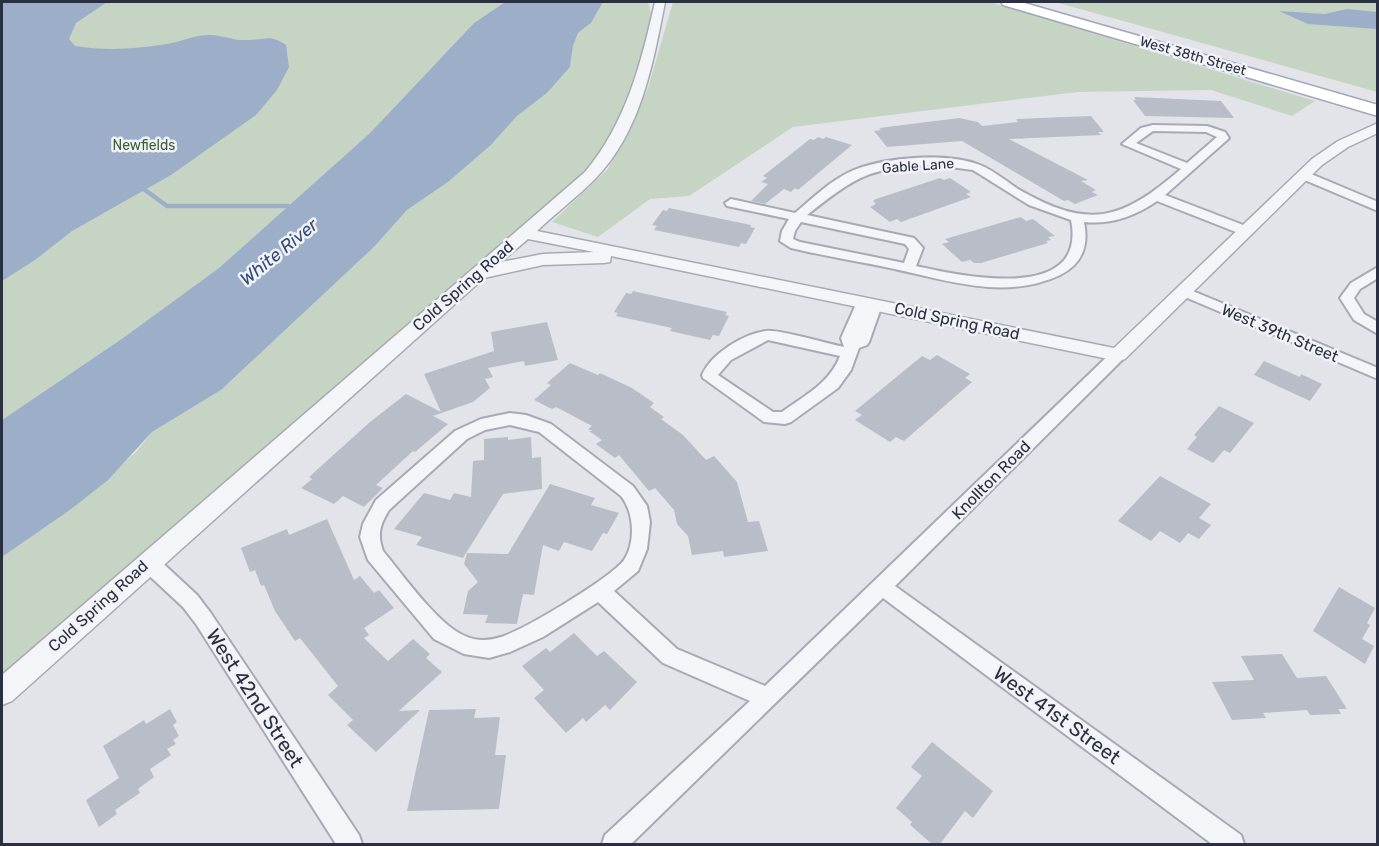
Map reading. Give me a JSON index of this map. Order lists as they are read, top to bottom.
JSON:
{
  "streets": {
    "main road": ["West 38th Street"],
    "street": [
      "Gable Lane",
      "Cold Spring Road",
      "West 39th Street",
      "Knollton Road",
      "West 42nd Street",
      "West 41st Street"
    ]
  },
  "crossings": [
    ["Cold Spring Road", "Knollton Road"],
    ["Cold Spring Road", "West 42nd Street"],
    ["West 39th Street", "Knollton Road"],
    ["Knollton Road", "West 41st Street"]
  ],
  "water": ["White River"],
  "parks": ["Newfields"]
}
